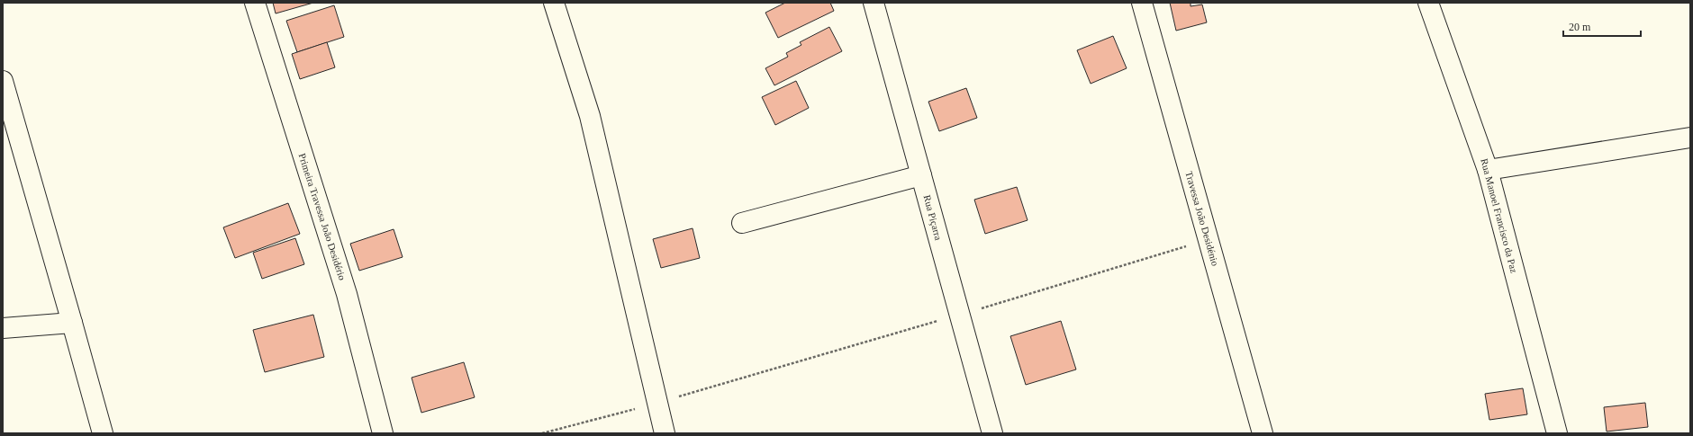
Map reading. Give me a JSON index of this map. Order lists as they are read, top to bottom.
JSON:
{
  "streets": {
    "street": [
      "Rua Manoel Francisco da Paz",
      "Primeira Travessa João Desidério",
      "Rua Piçarra",
      "Travessa João Desidénio"
    ]
  },
  "scale_bar": "20 m"
}
